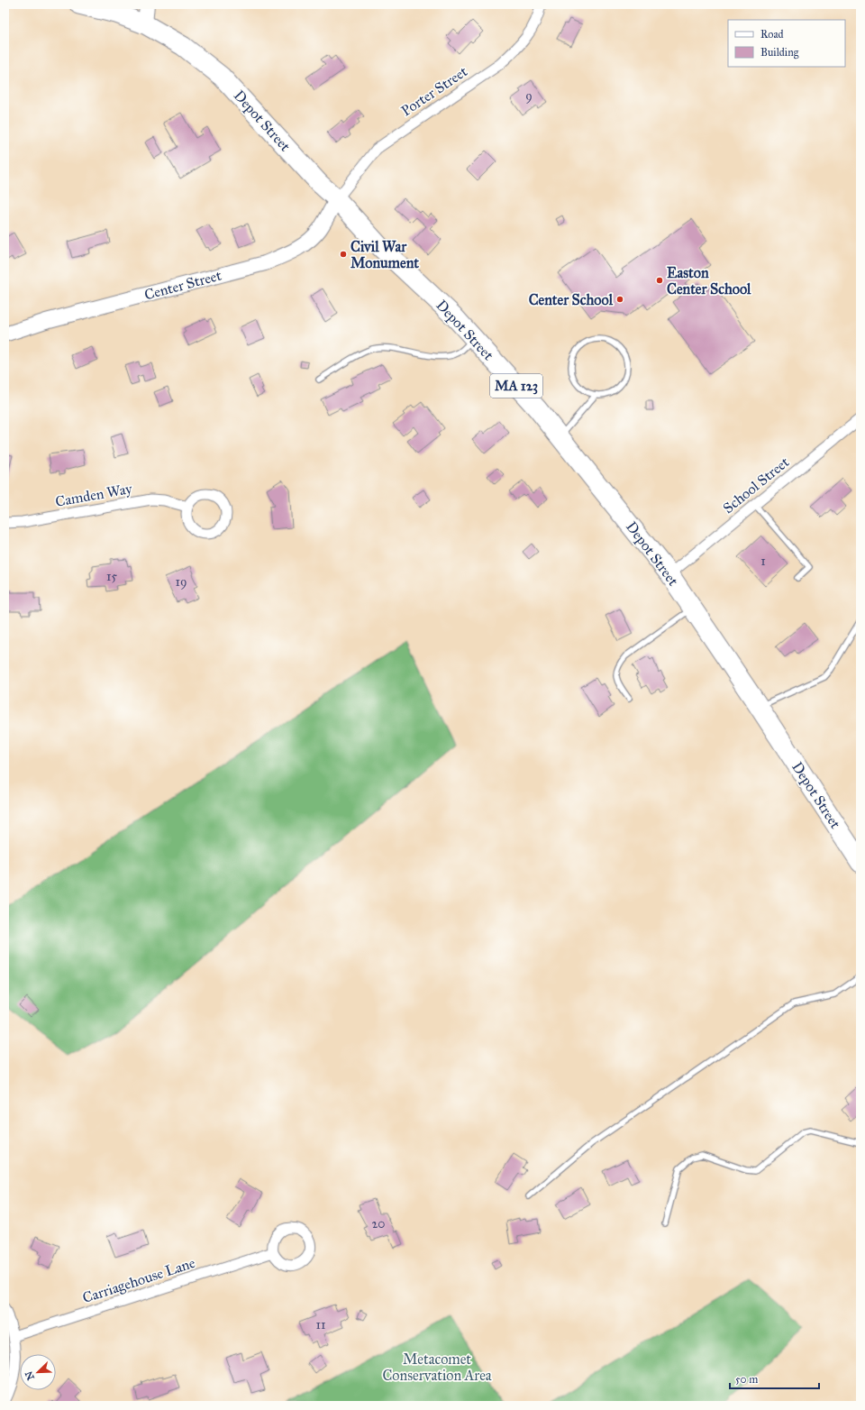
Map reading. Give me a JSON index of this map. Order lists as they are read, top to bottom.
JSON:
{
  "streets": {
    "highway": ["Depot Street", "MA 123"],
    "main road": ["Center Street"],
    "street": [
      "Porter Street",
      "School Street",
      "Camden Way",
      "Carriagehouse Lane"
    ]
  },
  "crossings": [
    ["Porter Street", "Depot Street"],
    ["Porter Street", "Center Street"],
    ["Depot Street", "Center Street"],
    ["Depot Street", "School Street"]
  ],
  "parks": ["Metacomet Conservation Area"],
  "places": ["Civil War Monument", "Easton Center School", "Center School"],
  "house_numbers": [
    "9",
    "1",
    "15",
    "19",
    "20",
    "11"
  ],
  "legend": ["Road", "Building"],
  "scale_bar": "50 m",
  "north": "bottom left"
}
